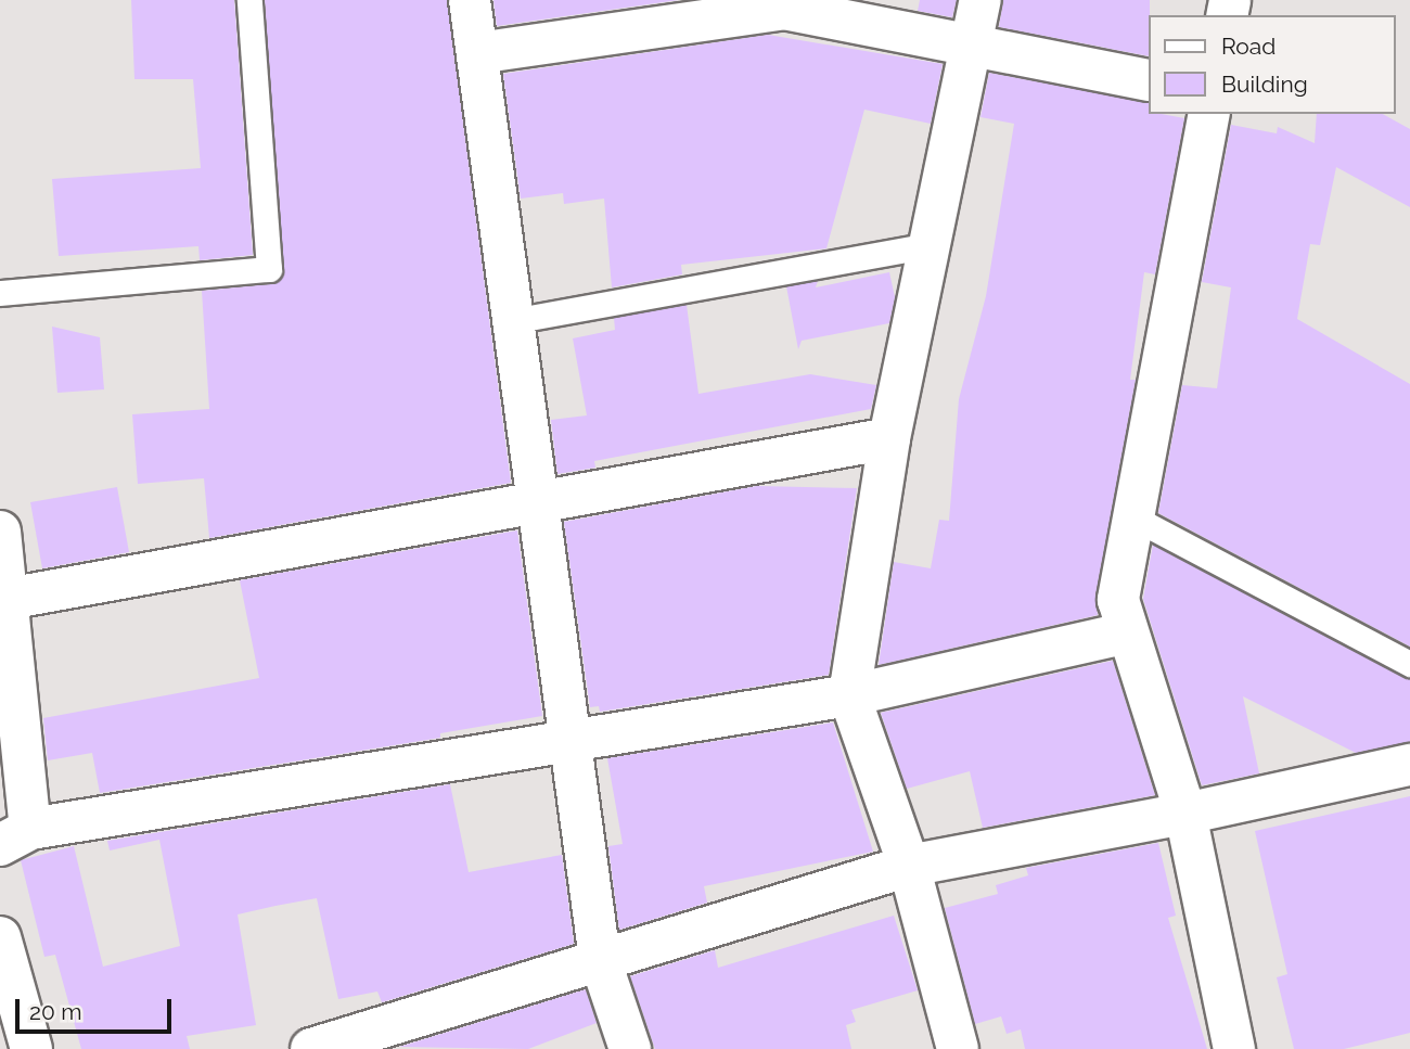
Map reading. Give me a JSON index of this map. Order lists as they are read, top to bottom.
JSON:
{
  "legend": ["Road", "Building"],
  "scale_bar": "20 m"
}
